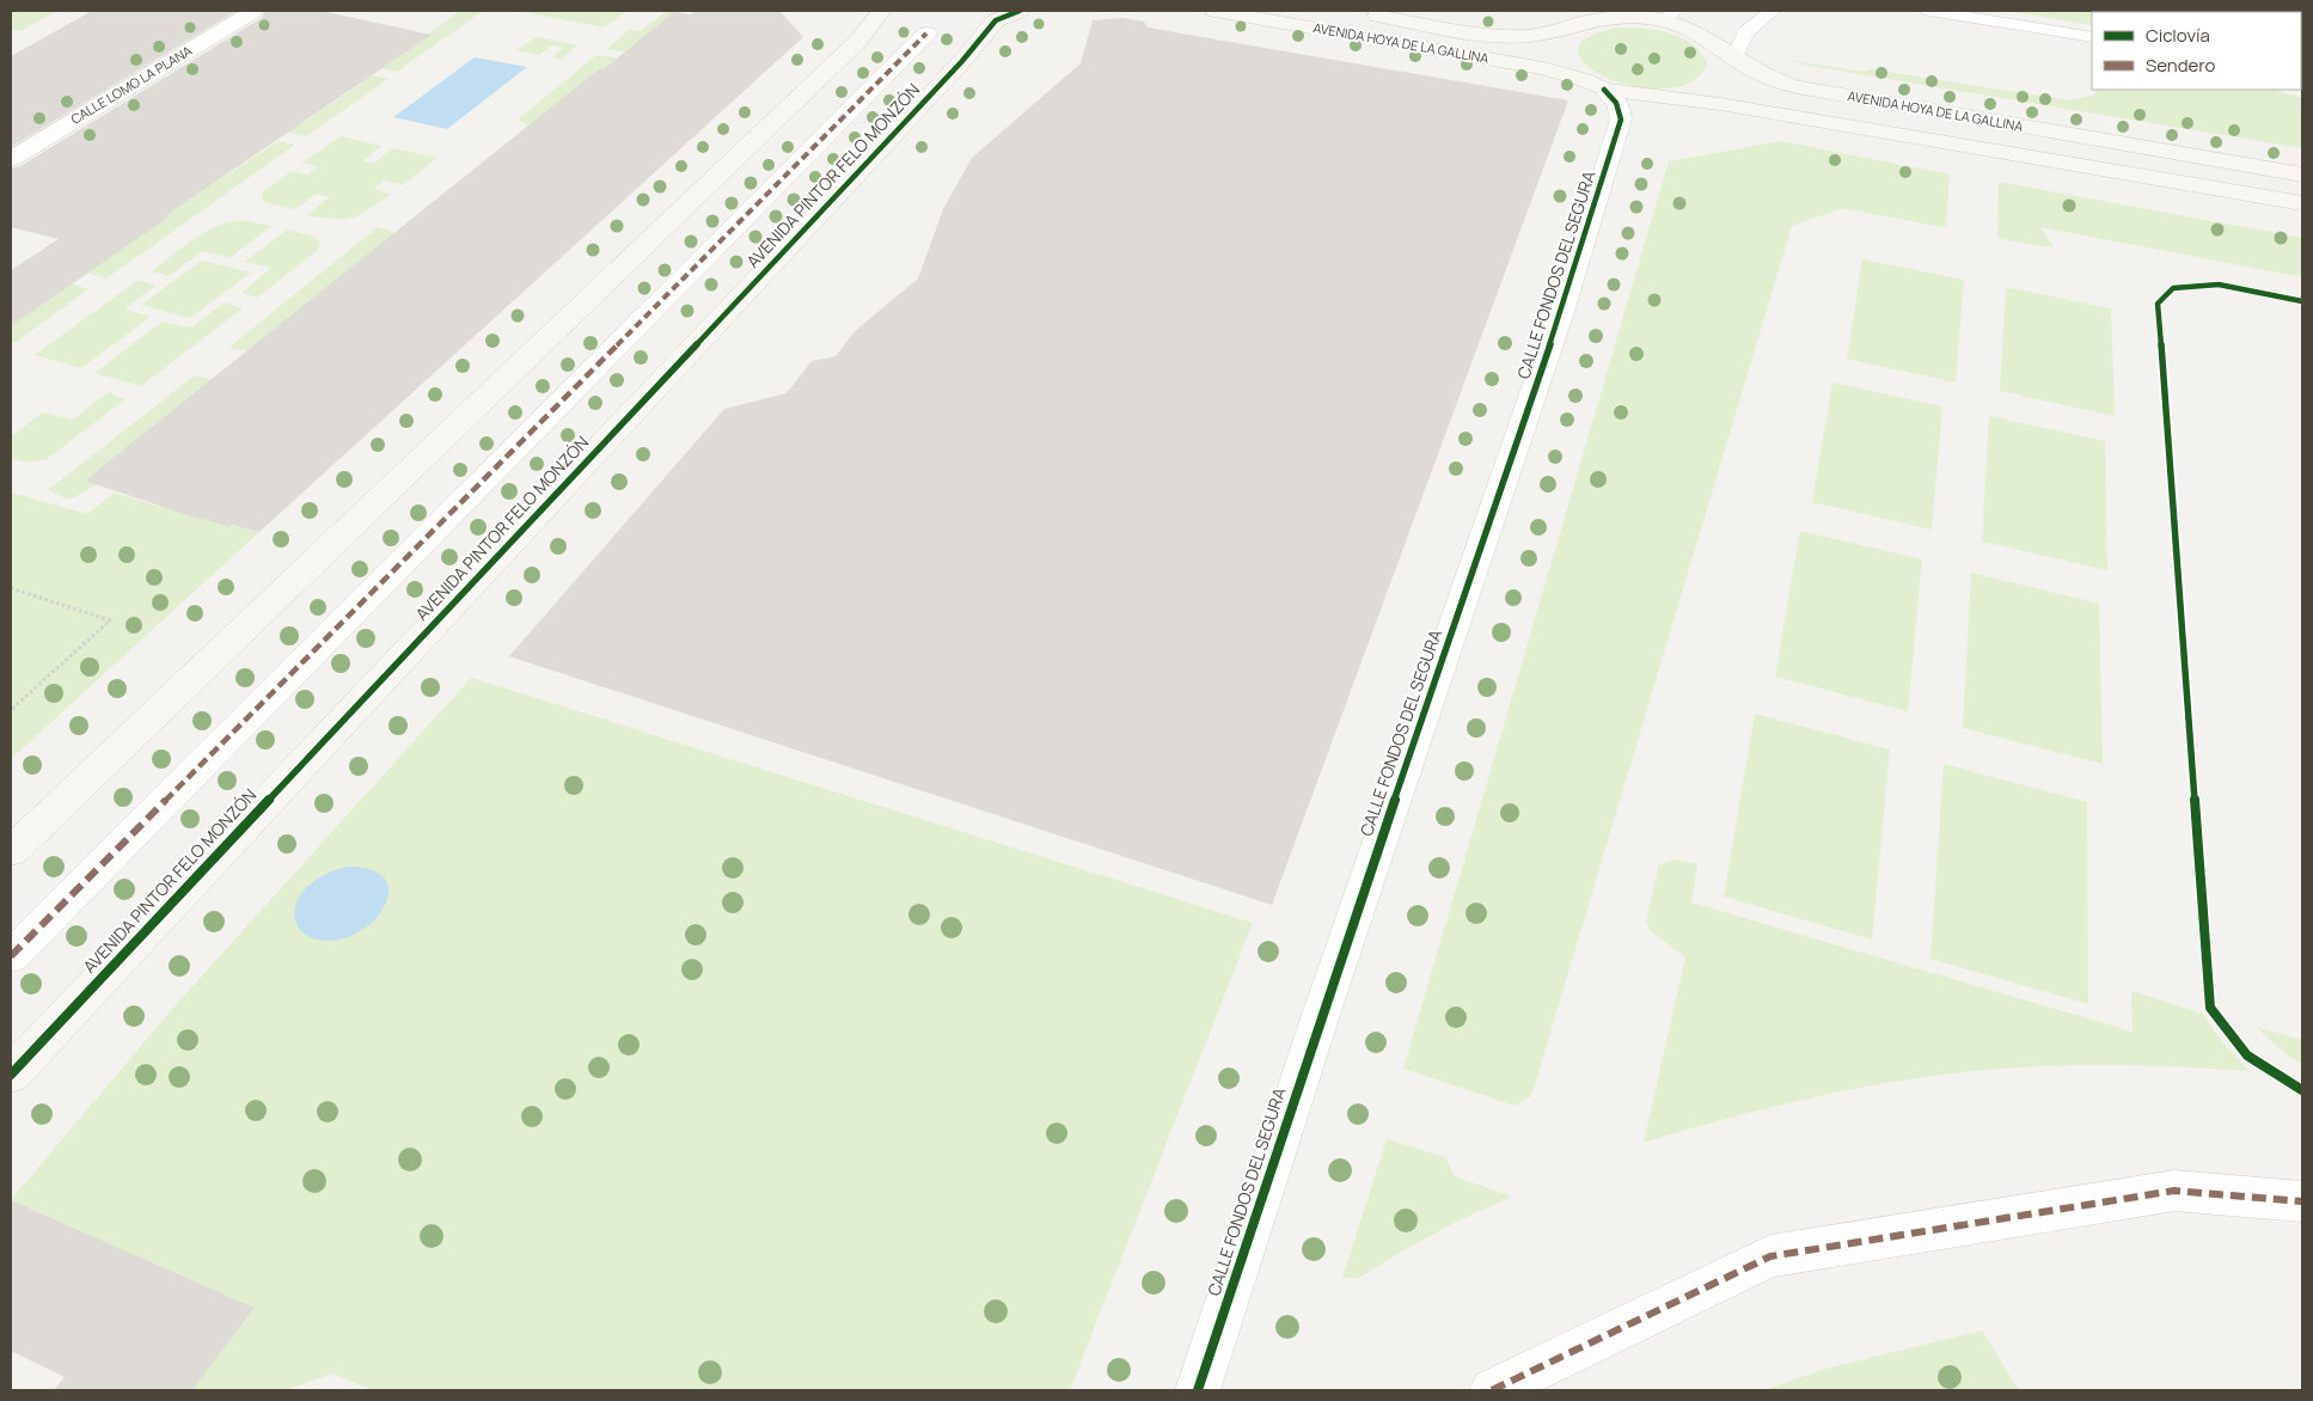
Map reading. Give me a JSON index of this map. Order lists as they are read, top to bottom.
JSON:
{
  "streets": {
    "street": [
      "AVENIDA HOYA DE LA GALLINA",
      "CALLE LOMO LA PLANA",
      "AVENIDA PINTOR FELO MONZÓN",
      "CALLE FONDOS DEL SEGURA"
    ]
  },
  "crossings": [
    ["AVENIDA HOYA DE LA GALLINA", "CALLE FONDOS DEL SEGURA"]
  ],
  "legend": ["Ciclovía", "Sendero"]
}
